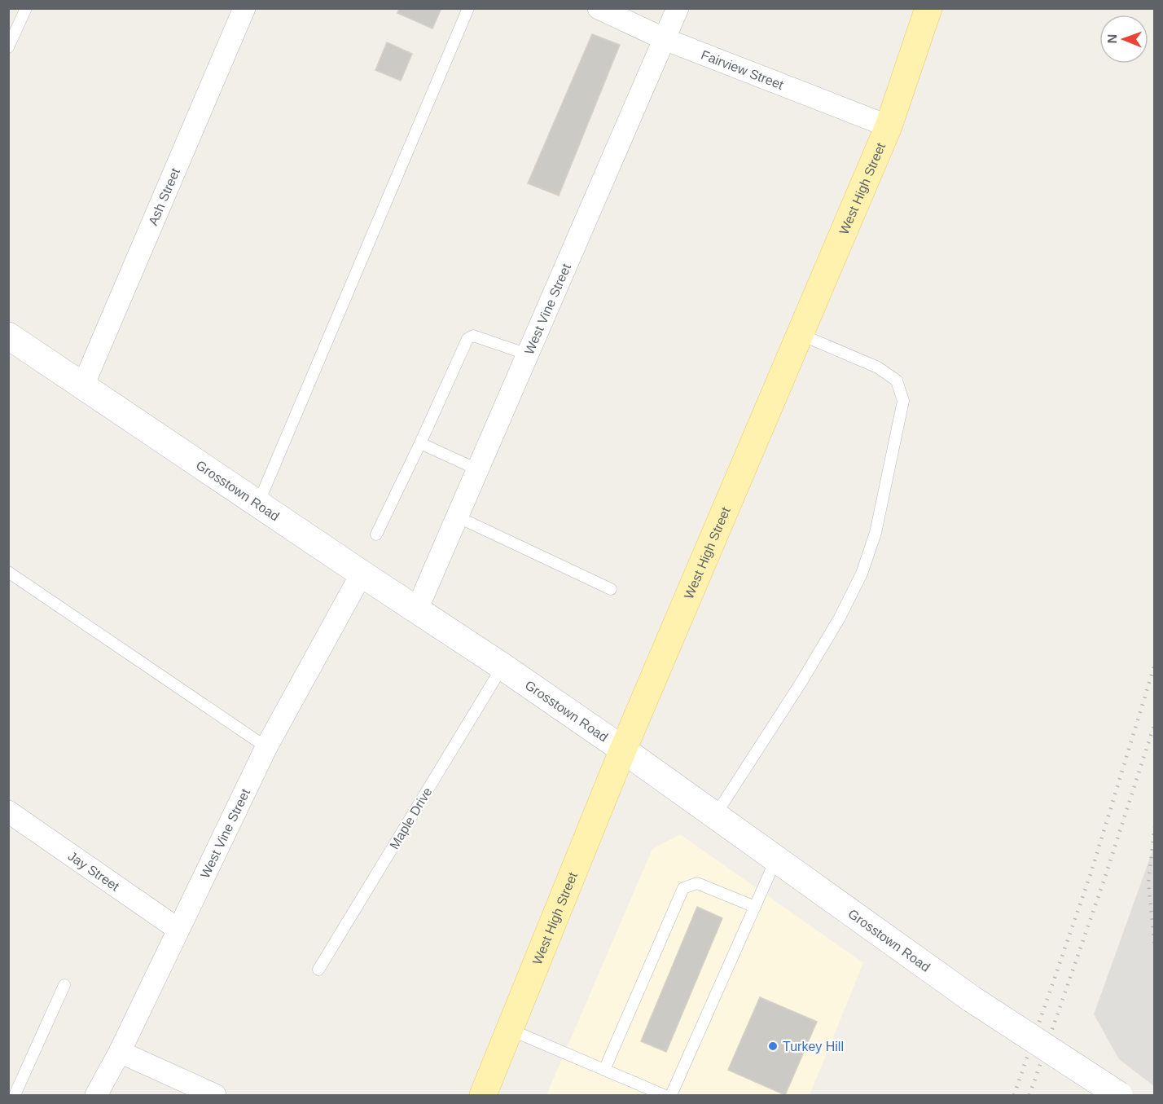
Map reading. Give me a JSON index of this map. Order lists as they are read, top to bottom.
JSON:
{
  "streets": {
    "main road": ["West High Street"],
    "street": [
      "Fairview Street",
      "Ash Street",
      "West Vine Street",
      "Grosstown Road",
      "Jay Street"
    ],
    "lane": ["Maple Drive"]
  },
  "crossings": [
    ["Fairview Street", "West High Street"],
    ["Fairview Street", "West Vine Street"],
    ["West High Street", "Grosstown Road"],
    ["Ash Street", "Grosstown Road"],
    ["West Vine Street", "Grosstown Road"],
    ["West Vine Street", "Jay Street"],
    ["Grosstown Road", "Maple Drive"]
  ],
  "places": ["Turkey Hill"],
  "north": "left"
}
